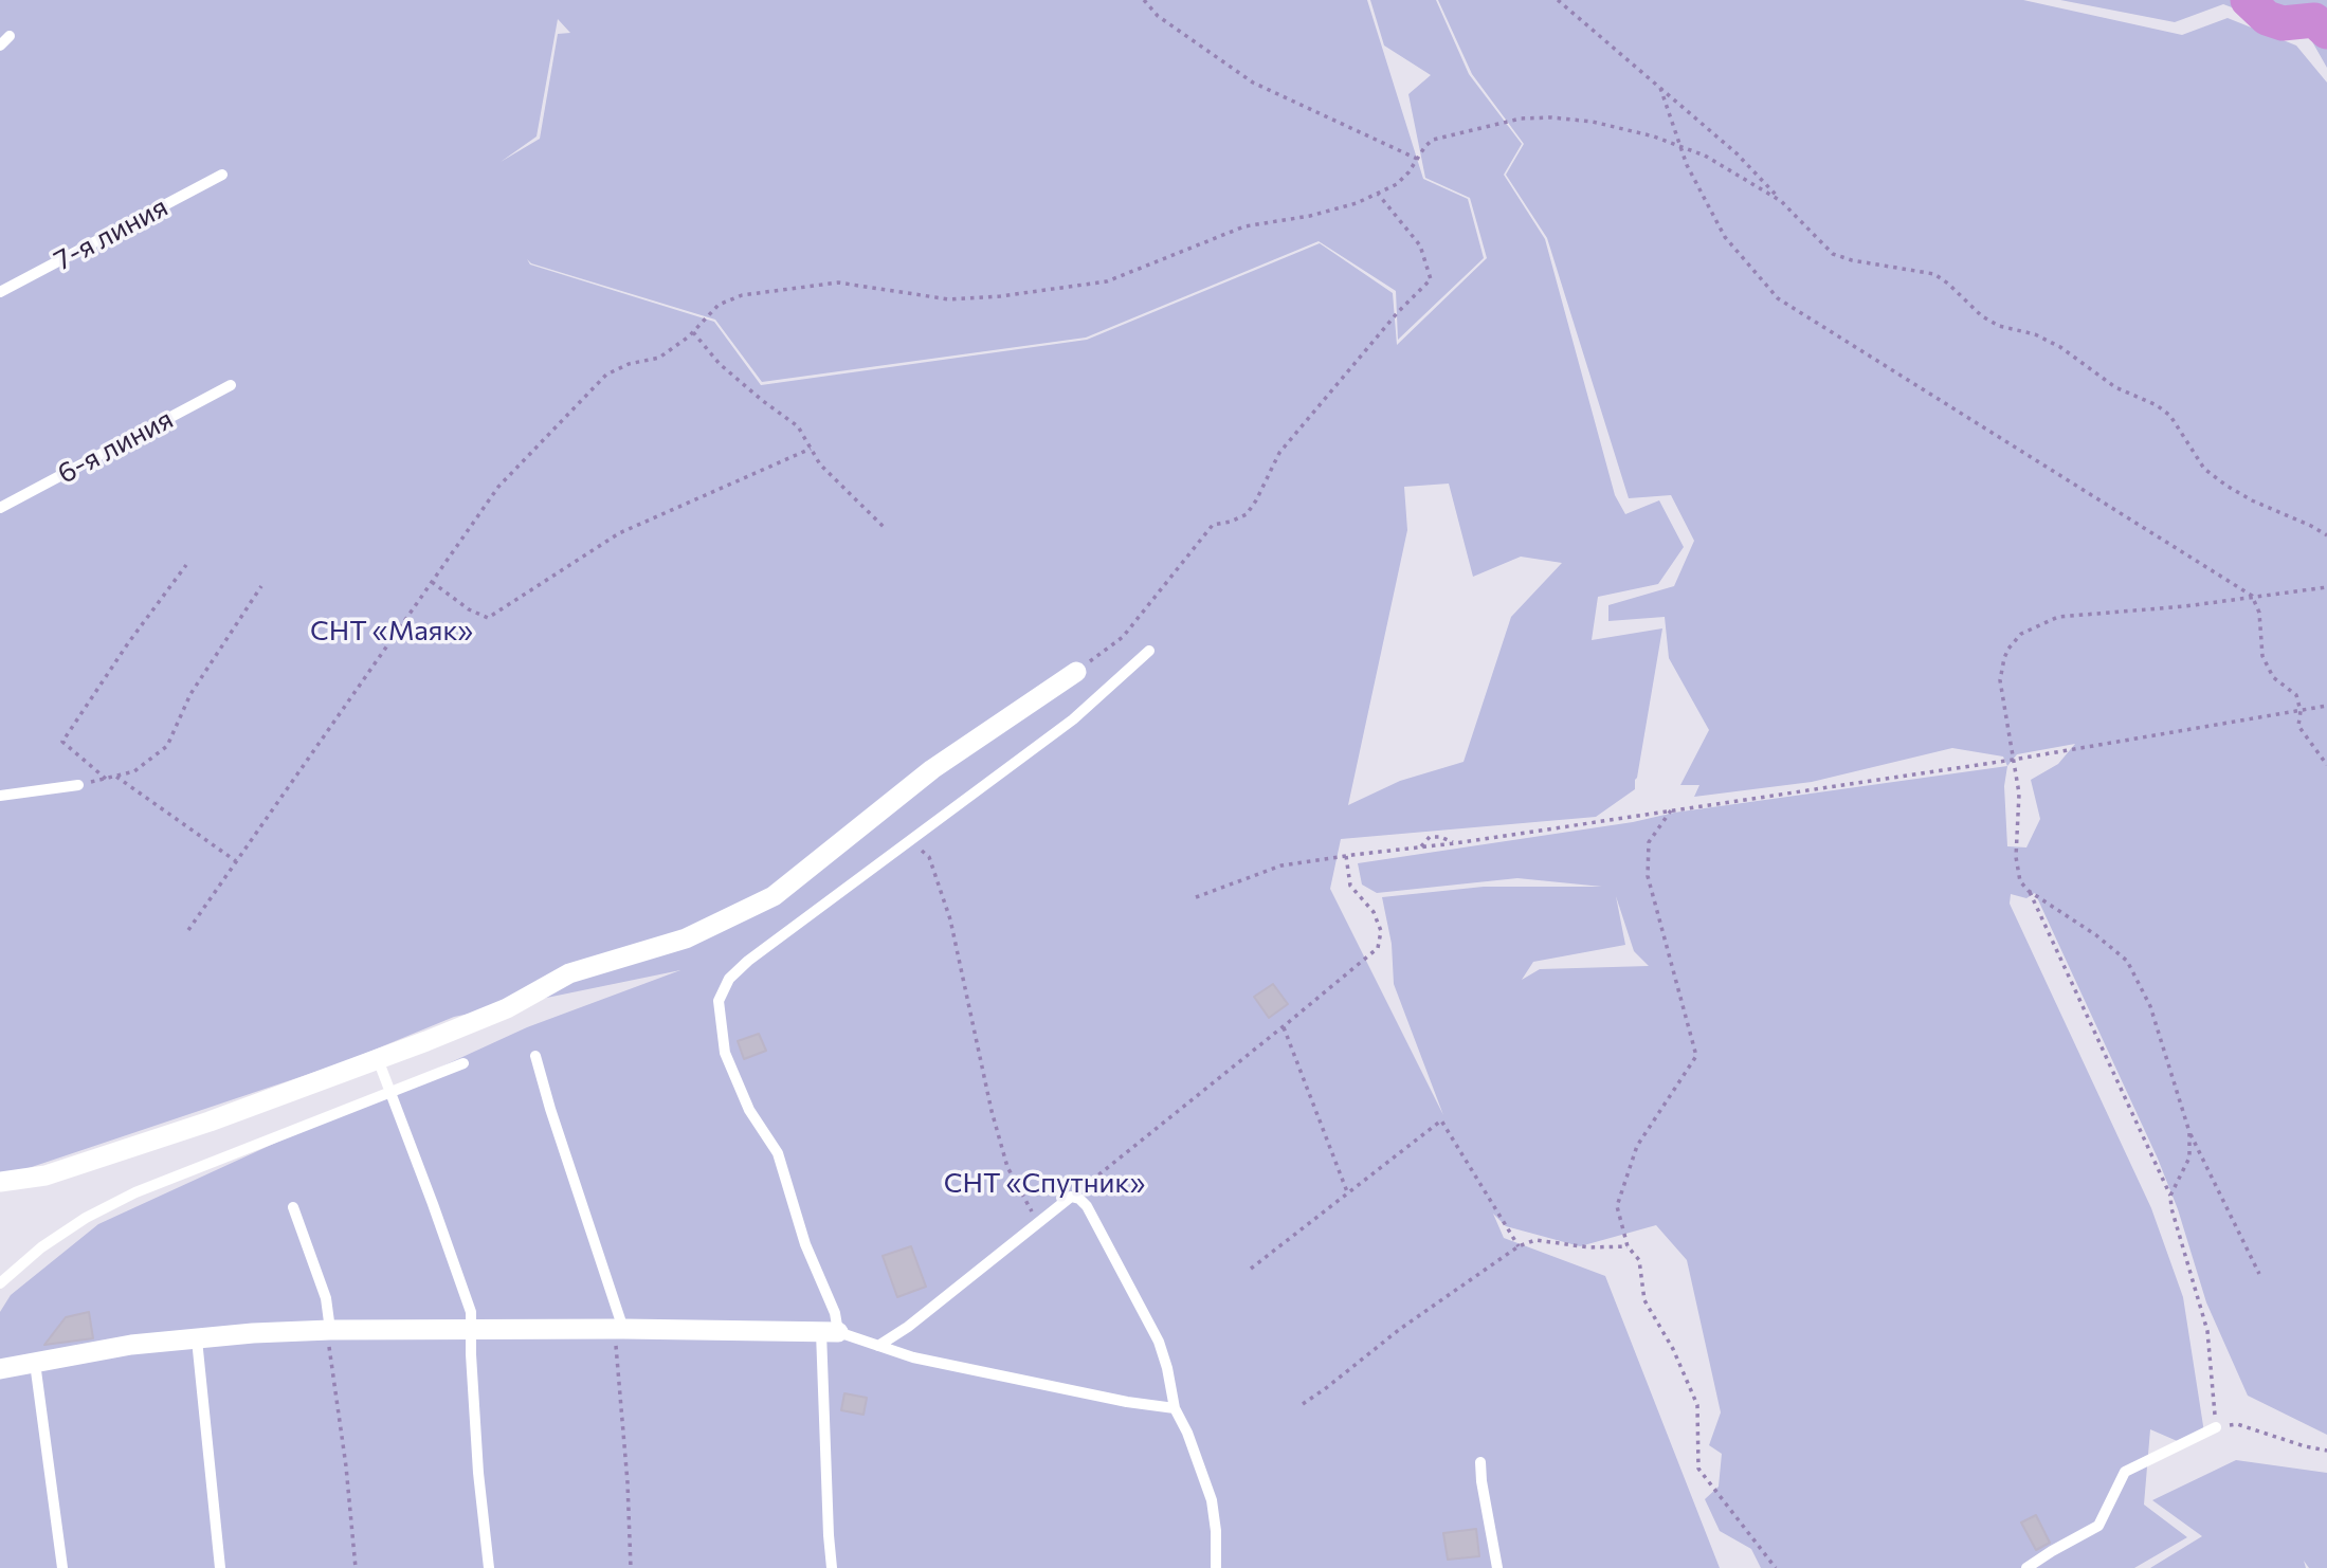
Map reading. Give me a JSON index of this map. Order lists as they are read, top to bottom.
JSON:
{
  "streets": {
    "lane": ["7-я линия", "6-я линия"]
  },
  "parks": ["СНТ «Маяк»", "СНТ «Спутник»"]
}
